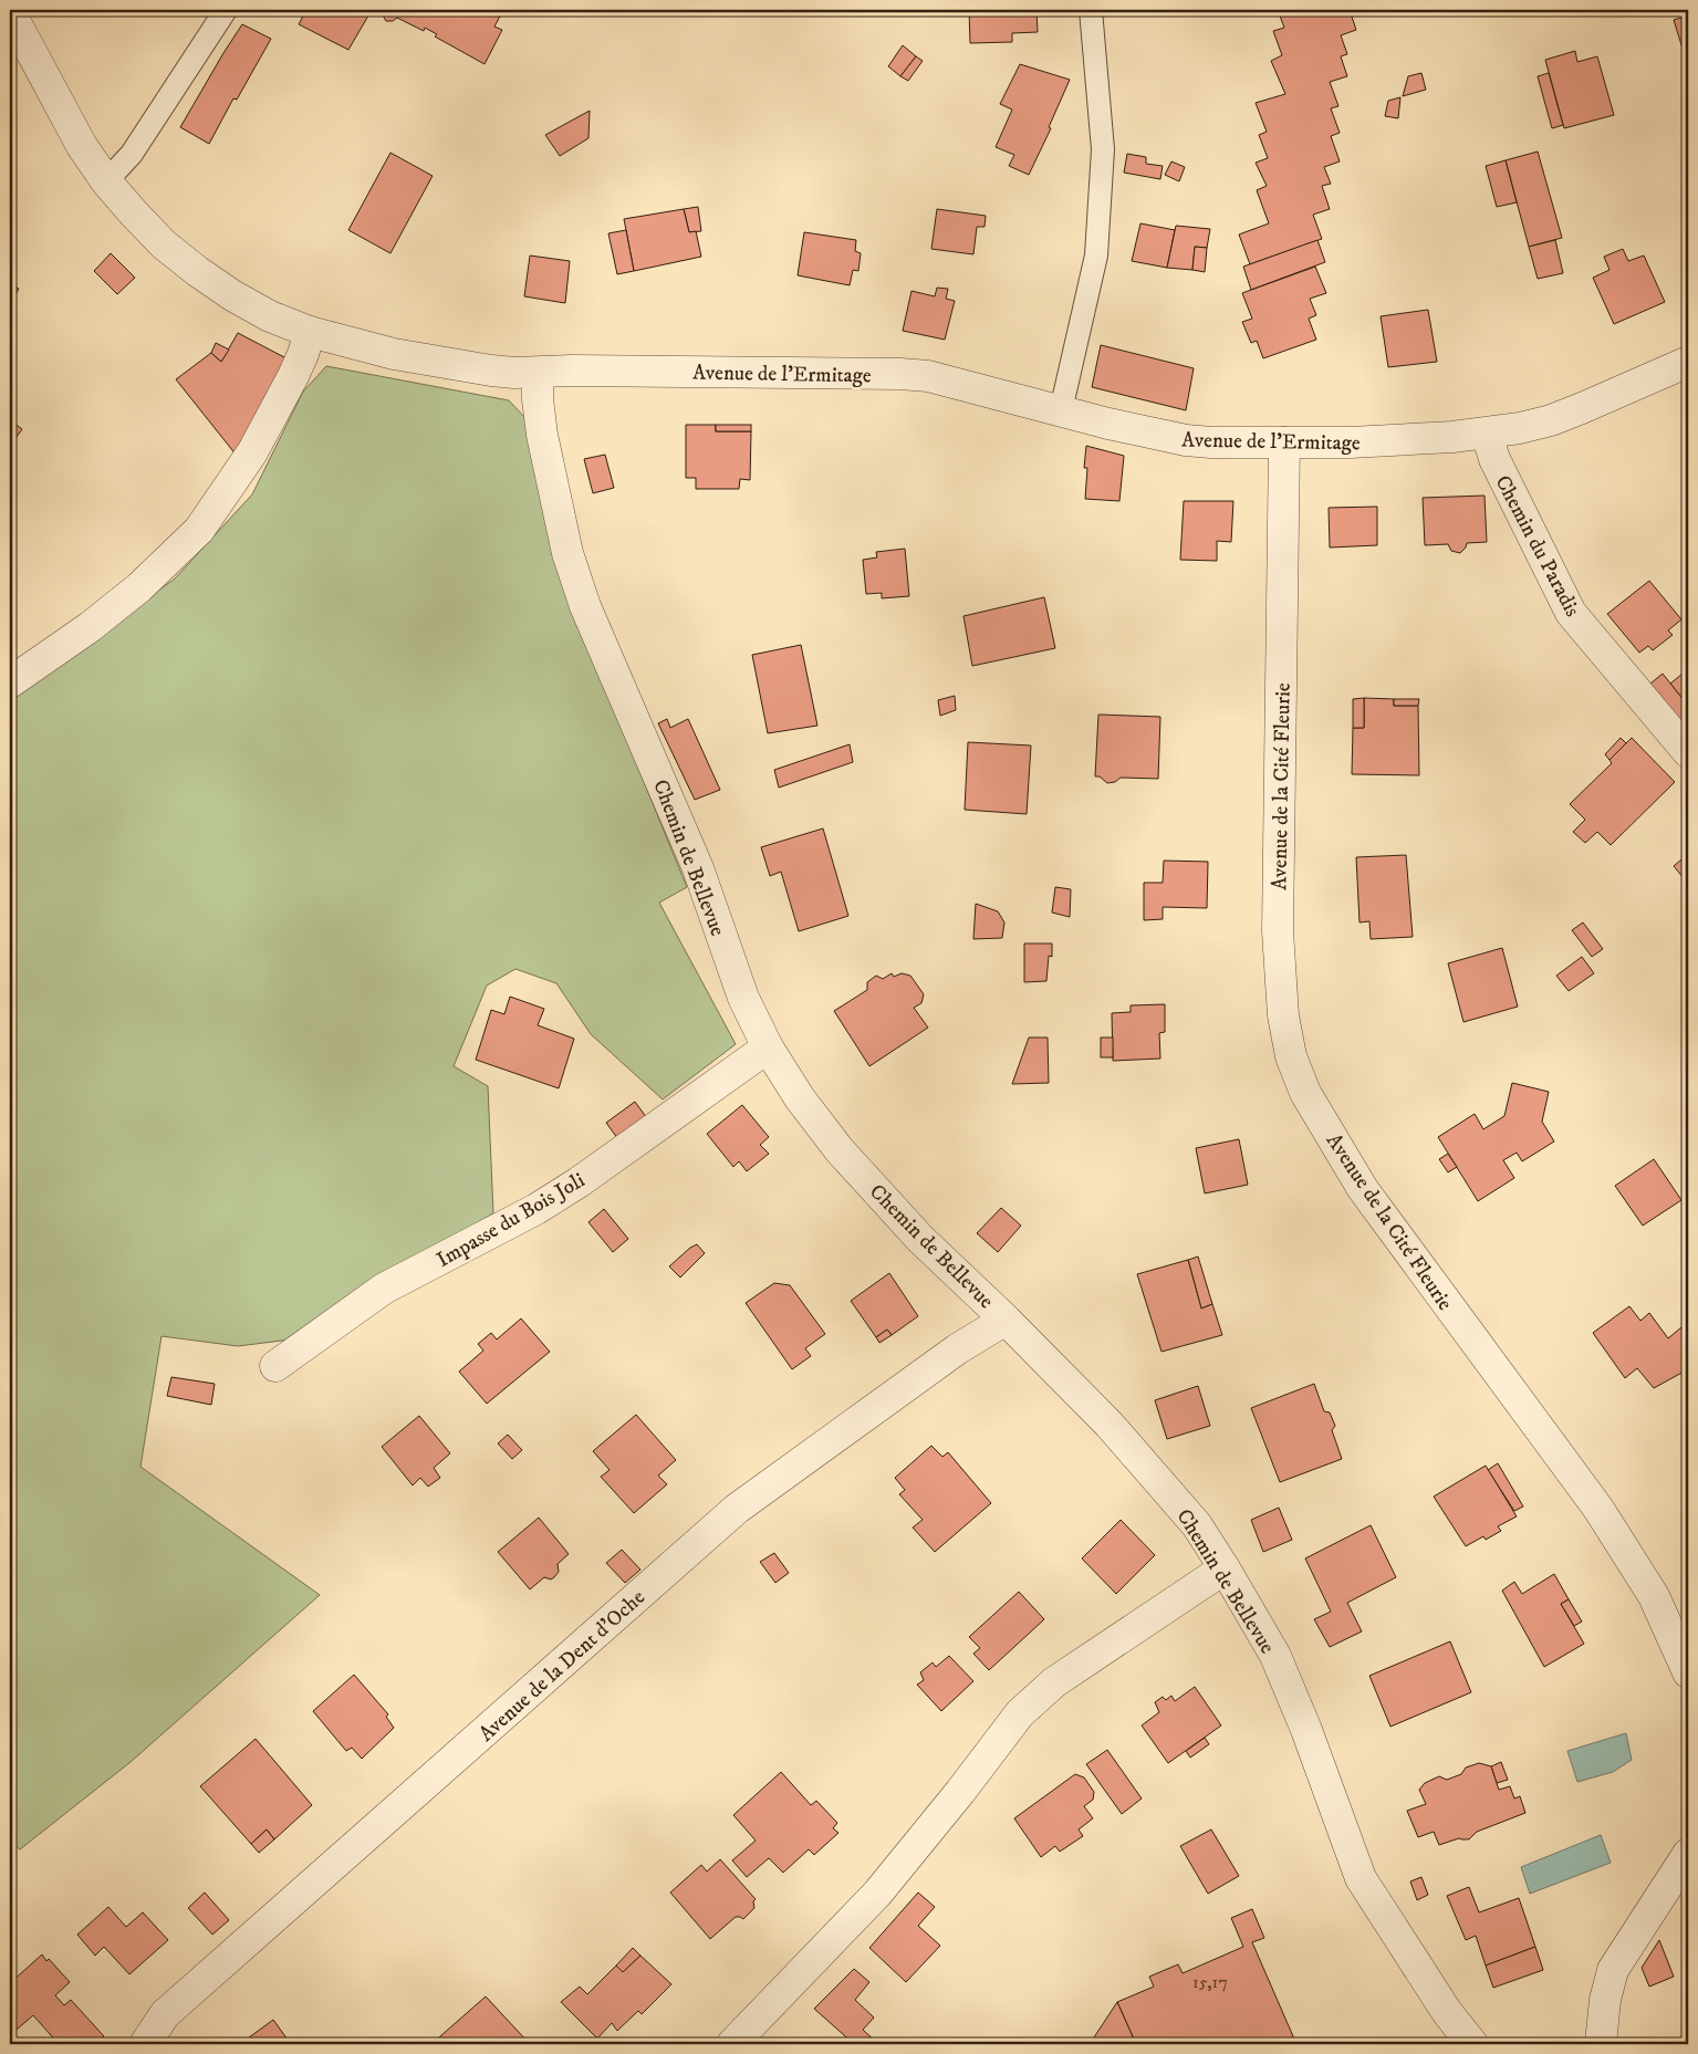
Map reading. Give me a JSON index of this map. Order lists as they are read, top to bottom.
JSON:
{
  "streets": {
    "street": [
      "Avenue de l'Ermitage",
      "Chemin du Paradis",
      "Avenue de la Cité Fleurie",
      "Chemin de Bellevue",
      "Impasse du Bois Joli",
      "Avenue de la Dent d'Oche"
    ]
  },
  "crossings": [
    ["Avenue de l'Ermitage", "Chemin du Paradis"],
    ["Avenue de l'Ermitage", "Avenue de la Cité Fleurie"],
    ["Avenue de l'Ermitage", "Chemin de Bellevue"],
    ["Chemin de Bellevue", "Impasse du Bois Joli"],
    ["Chemin de Bellevue", "Avenue de la Dent d'Oche"]
  ],
  "house_numbers": ["15,17"]
}
